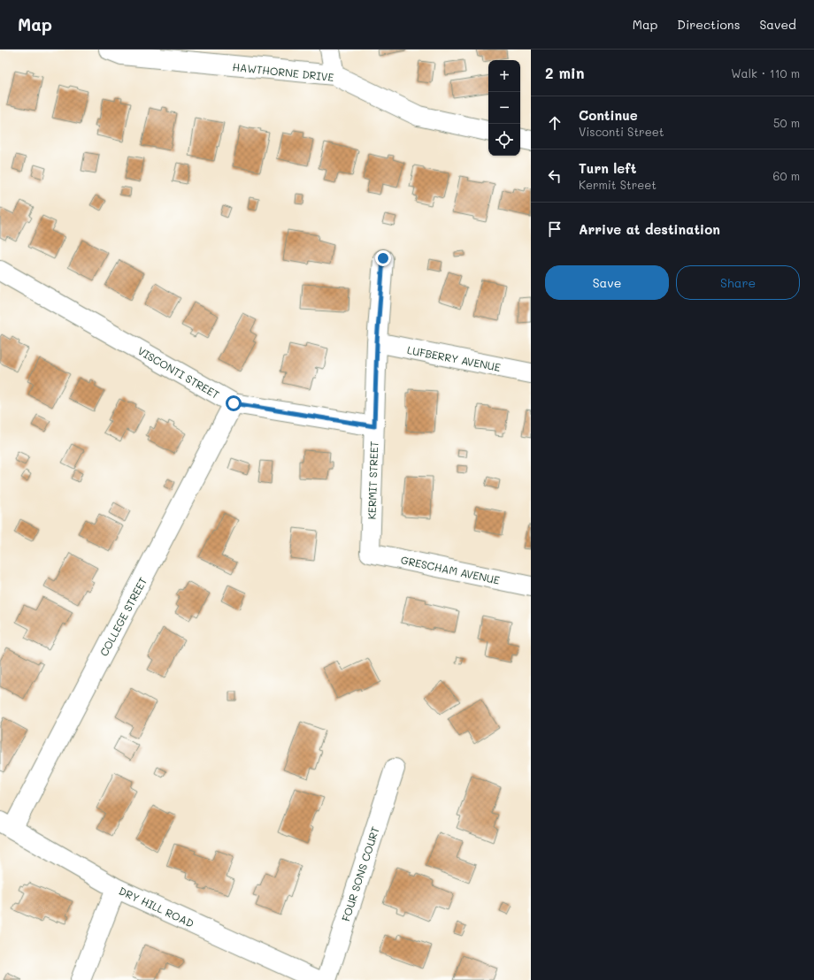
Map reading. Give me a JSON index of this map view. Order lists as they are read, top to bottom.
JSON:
{
  "streets": {
    "street": [
      "HAWTHORNE DRIVE",
      "LUFBERRY AVENUE",
      "VISCONTI STREET",
      "KERMIT STREET",
      "GRESCHAM AVENUE",
      "COLLEGE STREET",
      "FOUR SONS COURT",
      "DRY HILL ROAD"
    ]
  },
  "crossings": [
    ["LUFBERRY AVENUE", "KERMIT STREET"],
    ["VISCONTI STREET", "KERMIT STREET"],
    ["VISCONTI STREET", "COLLEGE STREET"],
    ["KERMIT STREET", "GRESCHAM AVENUE"],
    ["COLLEGE STREET", "DRY HILL ROAD"]
  ],
  "page": {
    "header": "Map",
    "nav": ["Map", "Directions", "Saved"],
    "heading": ["2 min", "Walk · 110 m"],
    "map_buttons": ["+", "−"],
    "list": [
      ["Continue", "Visconti Street", "50 m"],
      ["Turn left", "Kermit Street", "60 m"],
      "Arrive at destination"
    ],
    "buttons": ["Save", "Share"]
  }
}
